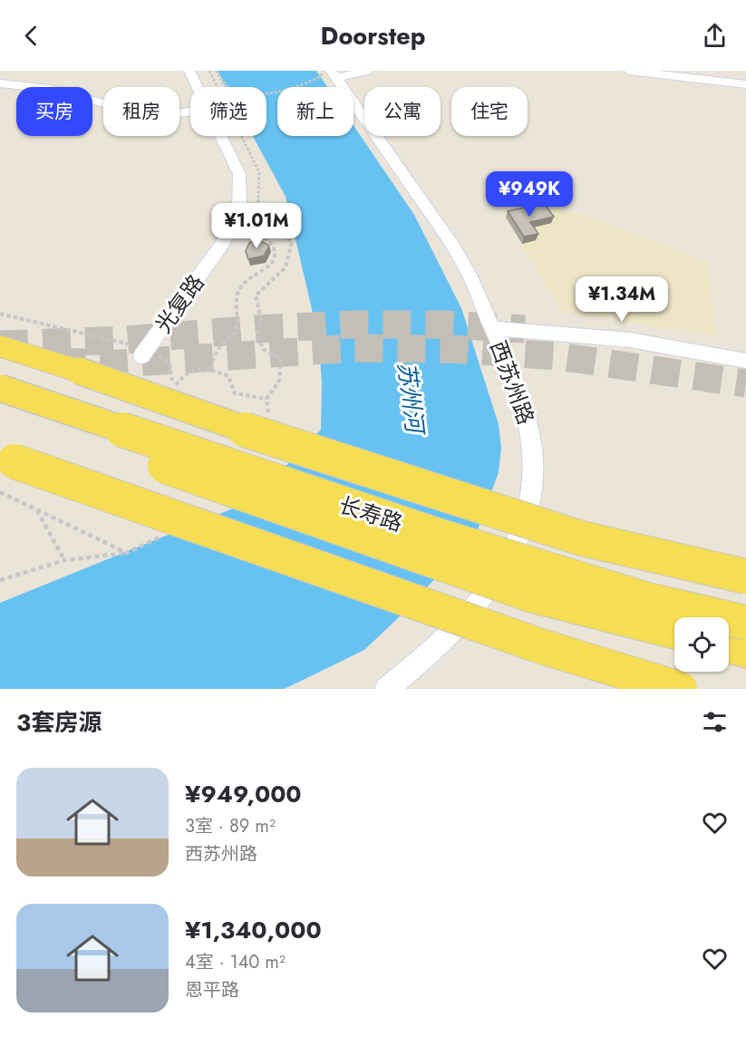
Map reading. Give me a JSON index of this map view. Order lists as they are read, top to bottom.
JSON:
{
  "streets": {
    "main road": ["长寿路"],
    "street": ["光复路", "西苏州路"]
  },
  "water": ["苏州河"],
  "page": {
    "header": "Doorstep",
    "chip": [
      "买房",
      "租房",
      "筛选",
      "新上",
      "公寓",
      "住宅"
    ],
    "price": ["¥949K", "¥1.01M", "¥1.34M"],
    "heading": "3套房源",
    "list": [
      {
        "name": "¥949,000",
        "note": "3室 · 89 m² · 西苏州路"
      },
      {
        "name": "¥1,340,000",
        "note": "4室 · 140 m² · 恩平路"
      }
    ]
  }
}
